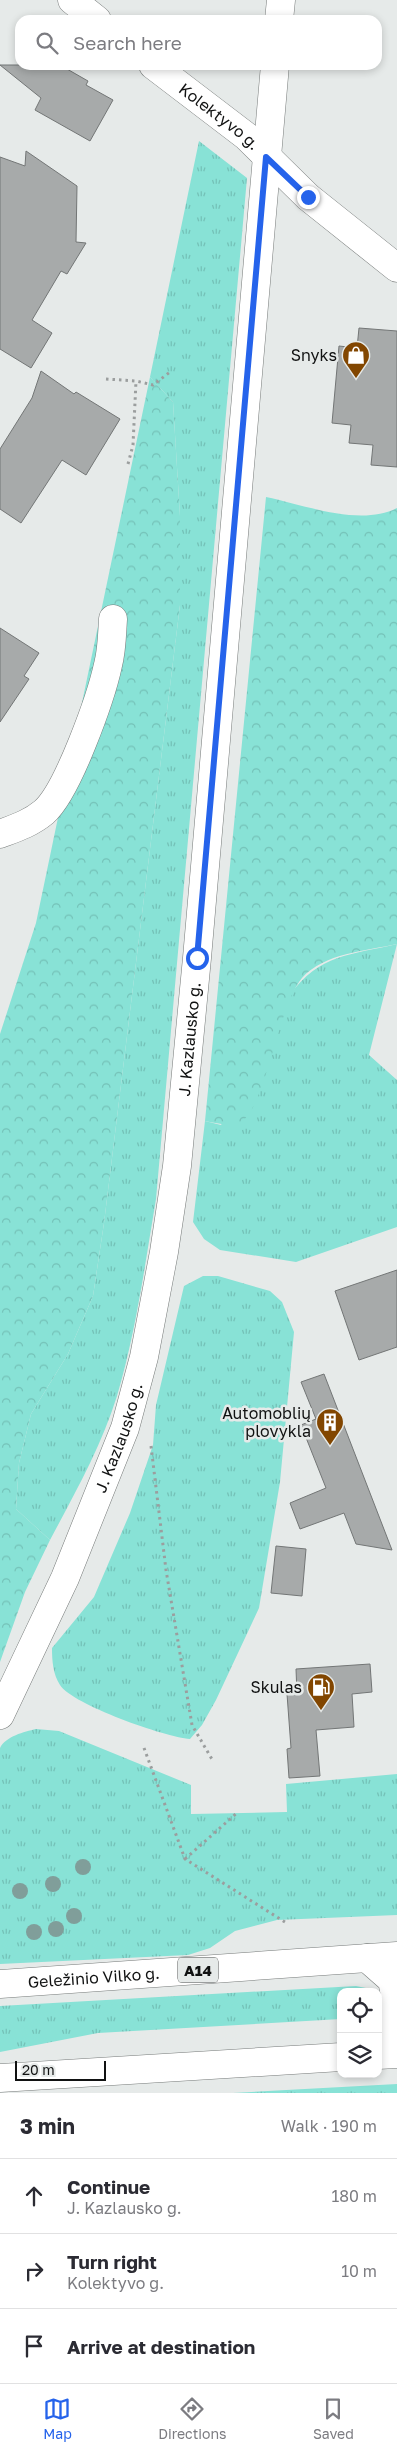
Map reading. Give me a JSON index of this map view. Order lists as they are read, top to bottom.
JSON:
{
  "streets": {
    "main road": [
      "Kolektyvo g.",
      "J. Kazlausko g.",
      "A14",
      "Geležinio Vilko g."
    ]
  },
  "crossings": [
    ["Kolektyvo g.", "J. Kazlausko g."]
  ],
  "places": {
    "shop": ["Snyks"],
    "building": ["Automoblių plovykla"],
    "fuel station": ["Skulas"]
  },
  "scale_bar": "20 m",
  "page": {
    "search": "Search here",
    "scale": "20 m",
    "heading": ["3 min", "Walk · 190 m"],
    "list": [
      ["Continue", "J. Kazlausko g.", "180 m"],
      ["Turn right", "Kolektyvo g.", "10 m"],
      "Arrive at destination"
    ],
    "nav": ["Map", "Directions", "Saved"]
  }
}
